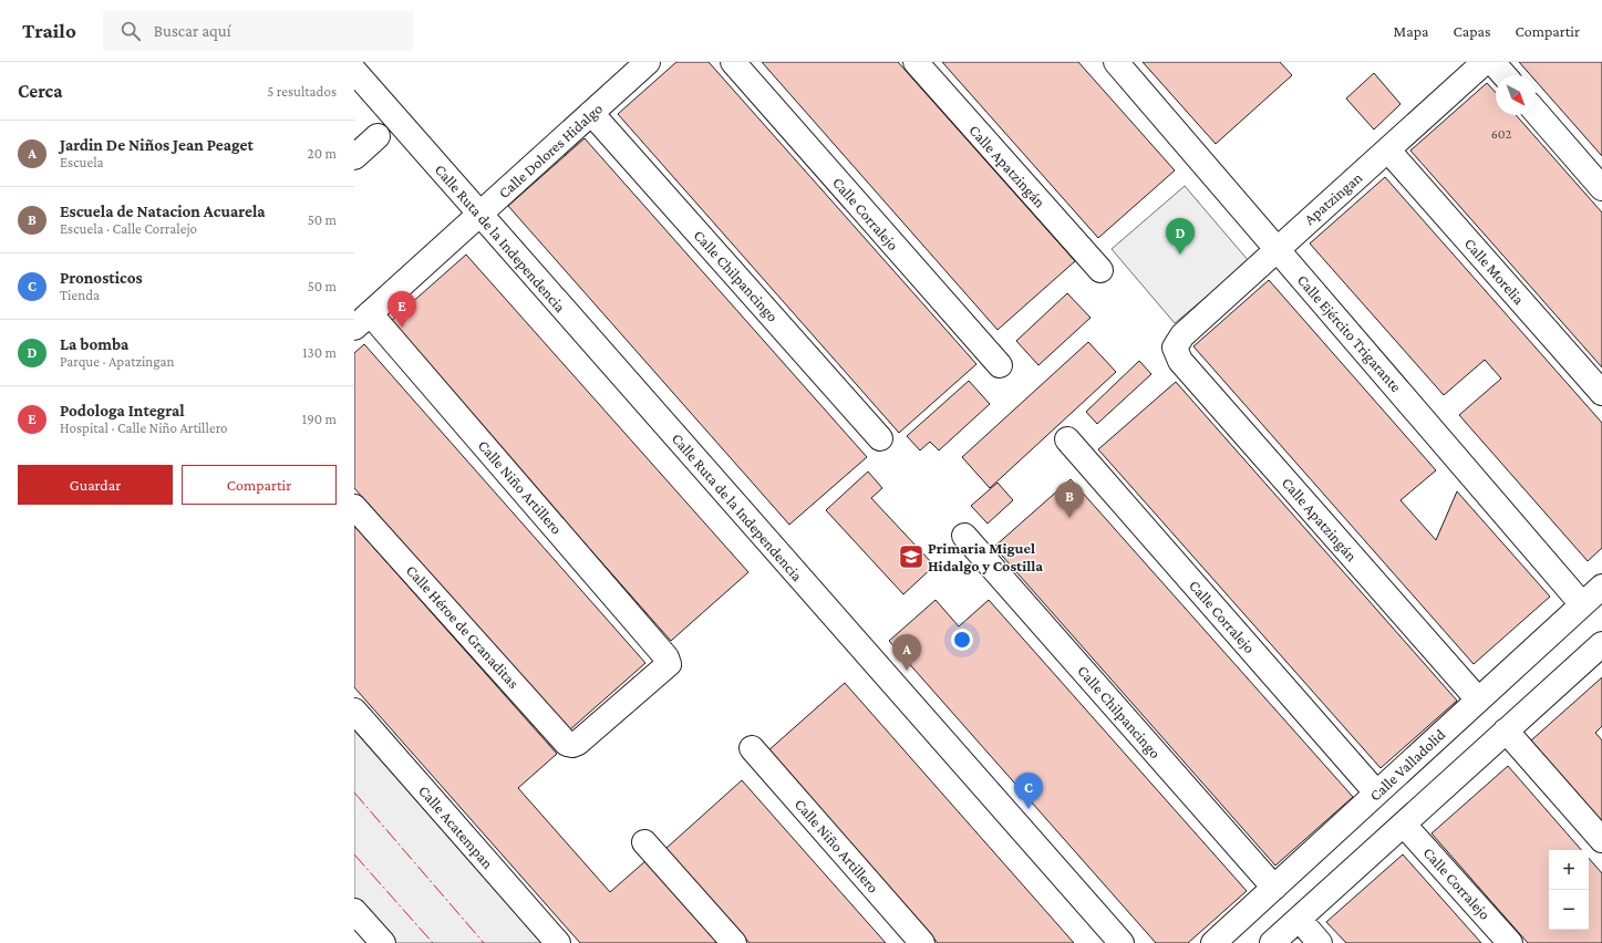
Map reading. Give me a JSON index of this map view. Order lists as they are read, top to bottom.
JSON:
{
  "streets": {
    "street": [
      "Calle Dolores Hidalgo",
      "Calle Apatzingán",
      "Apatzingan",
      "Calle Corralejo",
      "Calle Ruta de la Independencia",
      "Calle Morelia",
      "Calle Chilpancingo",
      "Calle Ejército Trigarante",
      "Calle Niño Artillero",
      "Calle Héroe de Granaditas",
      "Calle Valladolid",
      "Calle Acatempan"
    ]
  },
  "crossings": [
    ["Calle Dolores Hidalgo", "Calle Ruta de la Independencia"],
    ["Calle Dolores Hidalgo", "Calle Chilpancingo"],
    ["Calle Dolores Hidalgo", "Calle Niño Artillero"],
    ["Calle Apatzingán", "Apatzingan"],
    ["Calle Apatzingán", "Calle Valladolid"],
    ["Apatzingan", "Calle Morelia"],
    ["Apatzingan", "Calle Ejército Trigarante"],
    ["Calle Corralejo", "Calle Valladolid"],
    ["Calle Chilpancingo", "Calle Valladolid"],
    ["Calle Ejército Trigarante", "Calle Valladolid"],
    ["Calle Niño Artillero", "Calle Héroe de Granaditas"]
  ],
  "places": {
    "school or university": ["Primaria Miguel Hidalgo y Costilla"]
  },
  "house_numbers": ["602"],
  "north": "bottom right",
  "page": {
    "header": "Trailo",
    "search": "Buscar aquí",
    "nav": ["Mapa", "Capas", "Compartir"],
    "heading": ["Cerca", "5 resultados"],
    "list": [
      {
        "mark": "A",
        "name": "Jardin De Niños Jean Peaget",
        "note": "Escuela",
        "value": "20 m"
      },
      {
        "mark": "B",
        "name": "Escuela de Natacion Acuarela",
        "note": "Escuela · Calle Corralejo",
        "value": "50 m"
      },
      {
        "mark": "C",
        "name": "Pronosticos",
        "note": "Tienda",
        "value": "50 m"
      },
      {
        "mark": "D",
        "name": "La bomba",
        "note": "Parque · Apatzingan",
        "value": "130 m"
      },
      {
        "mark": "E",
        "name": "Podologa Integral",
        "note": "Hospital · Calle Niño Artillero",
        "value": "190 m"
      }
    ],
    "pins": [
      "D",
      "E",
      "B",
      "A",
      "C"
    ],
    "buttons": ["Guardar", "Compartir"],
    "map_buttons": ["+", "−"]
  }
}
